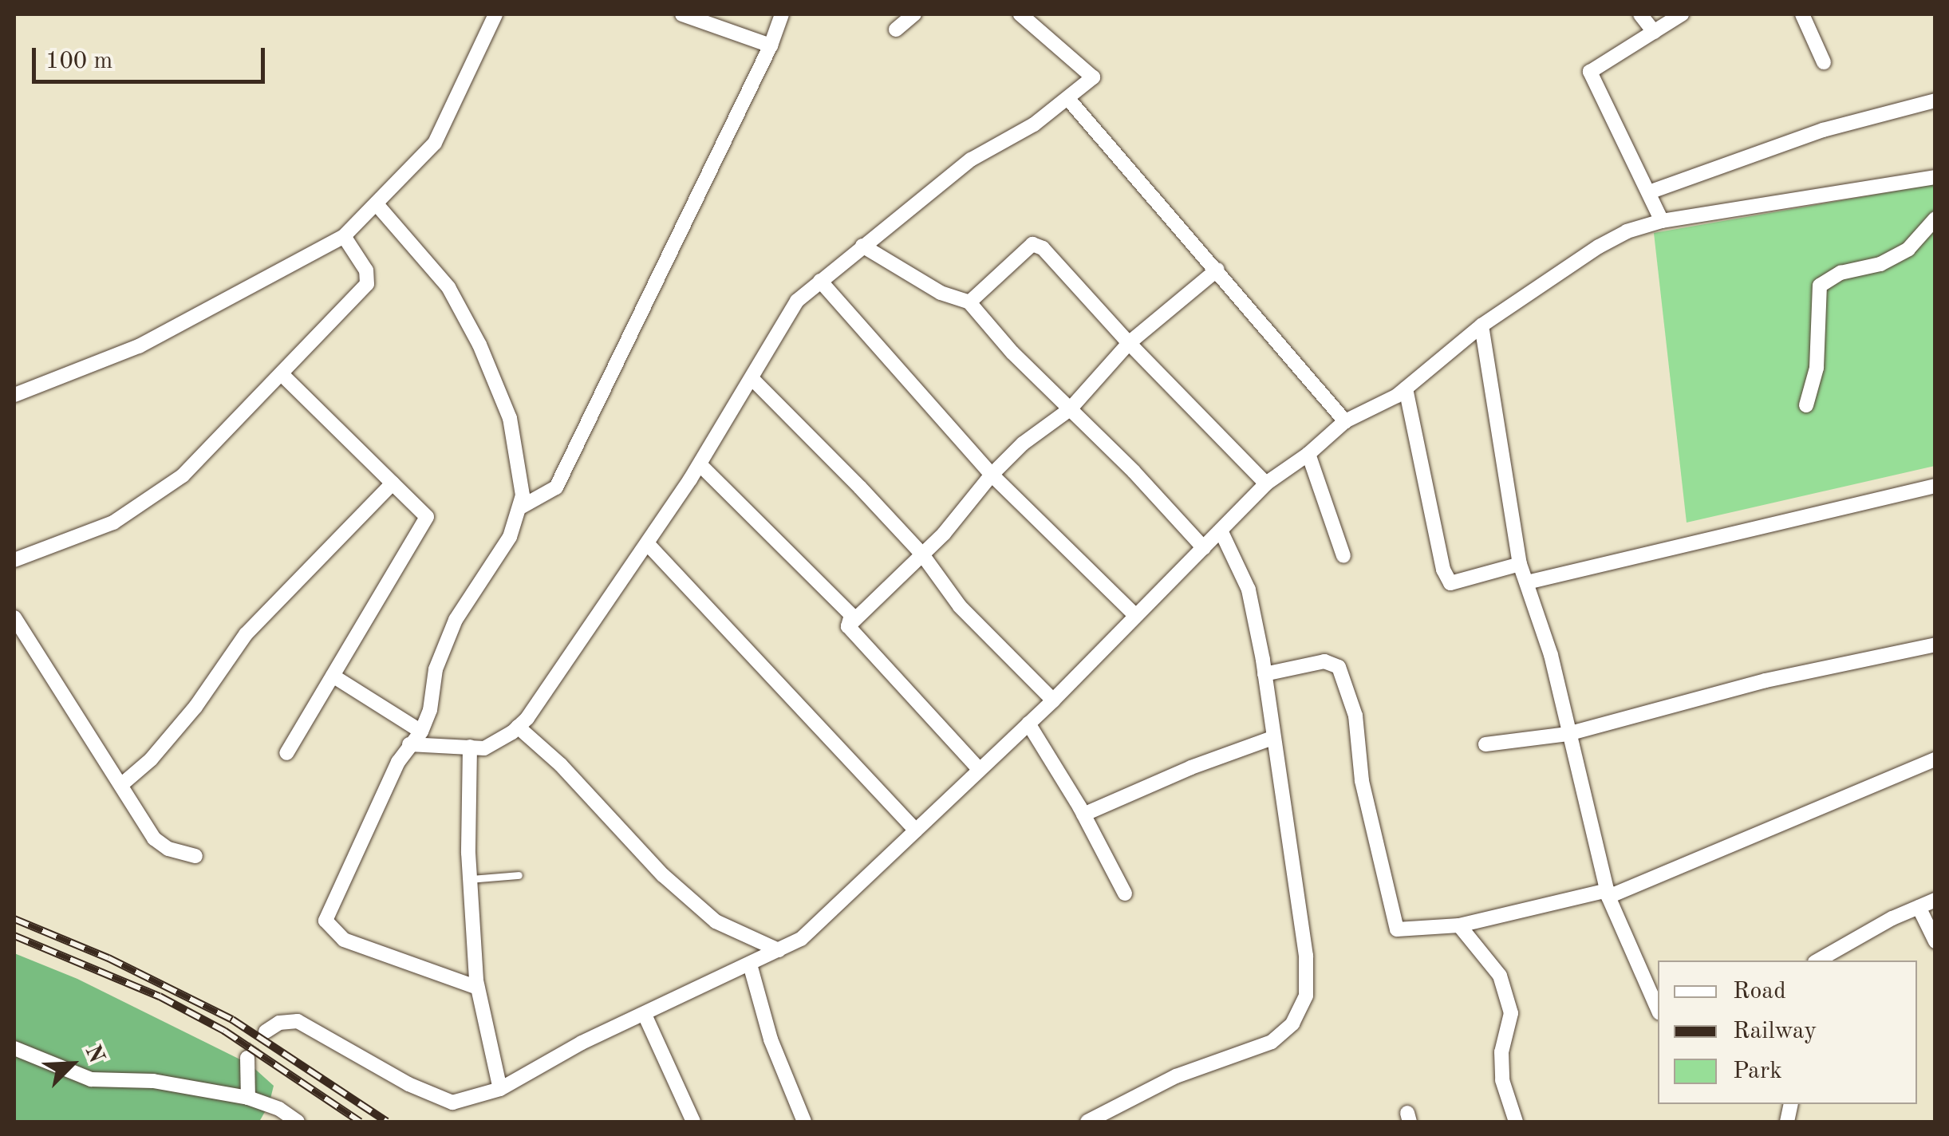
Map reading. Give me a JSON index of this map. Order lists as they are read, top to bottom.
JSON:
{
  "legend": ["Road", "Railway", "Park"],
  "scale_bar": "100 m",
  "north": "top right"
}
